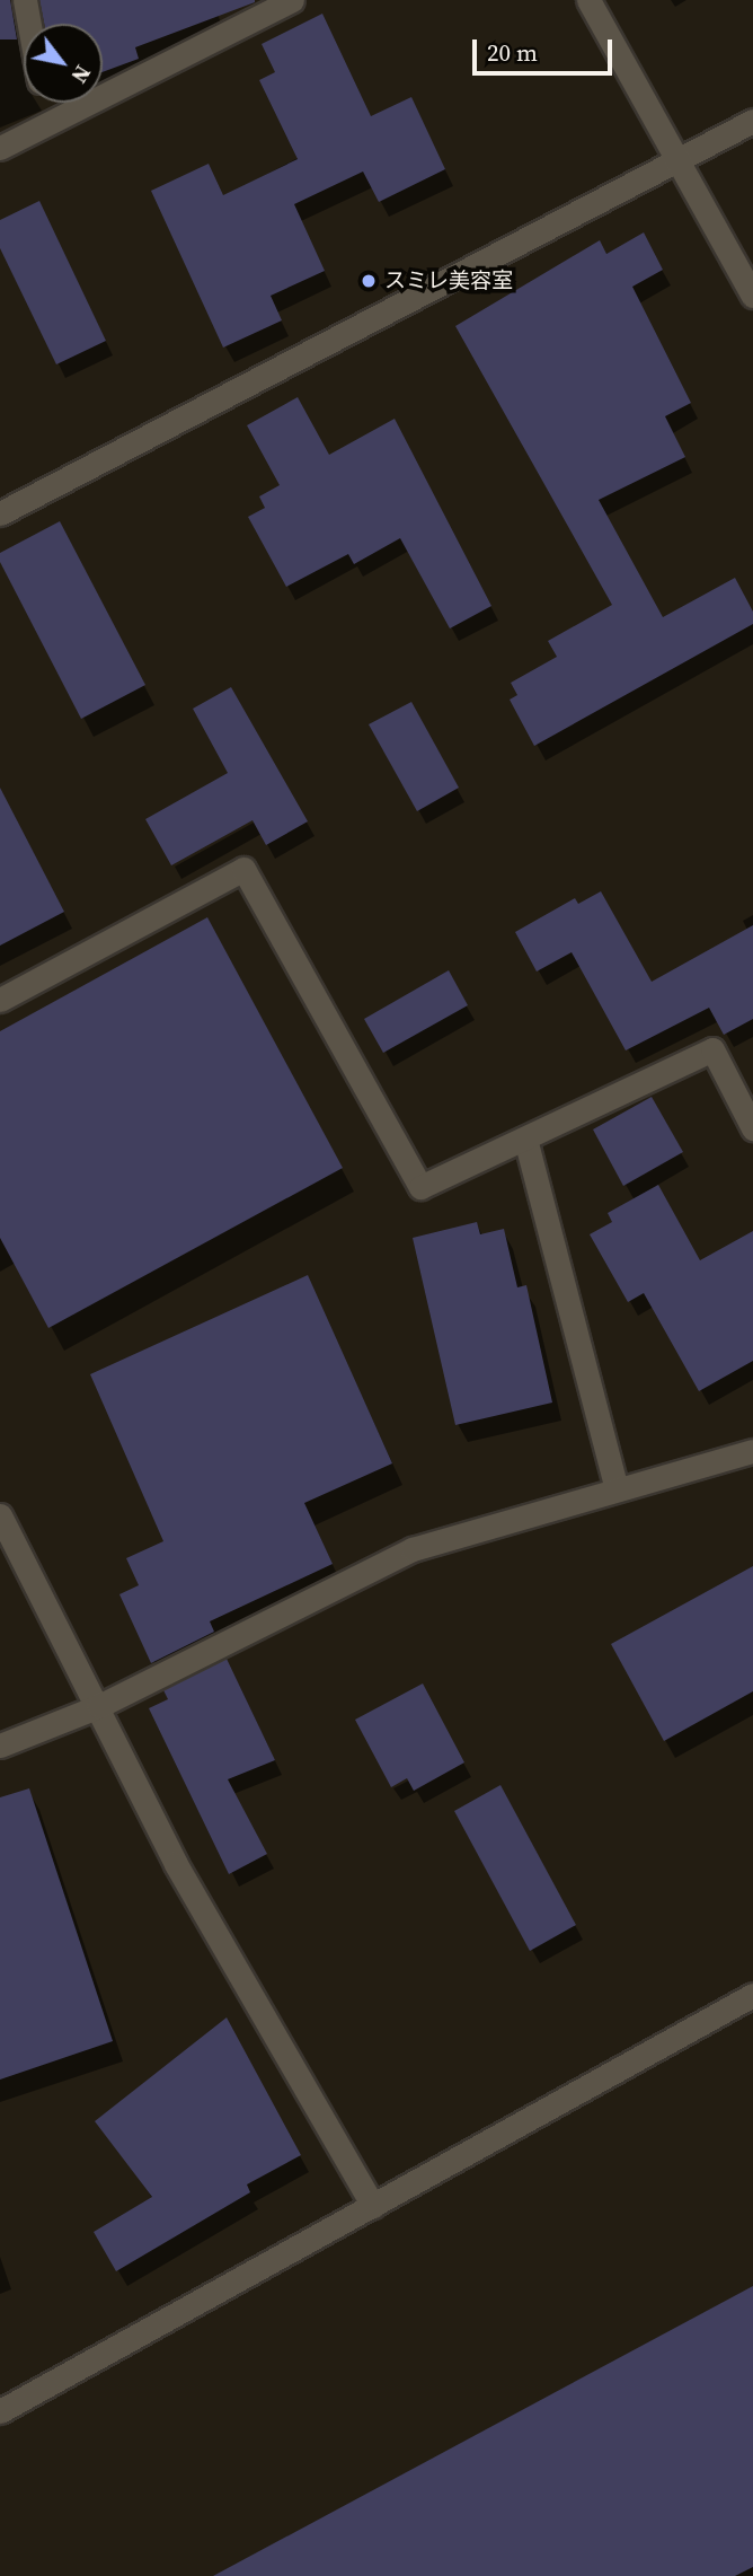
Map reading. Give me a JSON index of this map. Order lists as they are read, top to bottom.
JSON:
{
  "places": ["スミレ美容室"],
  "scale_bar": "20 m",
  "north": "bottom right"
}
